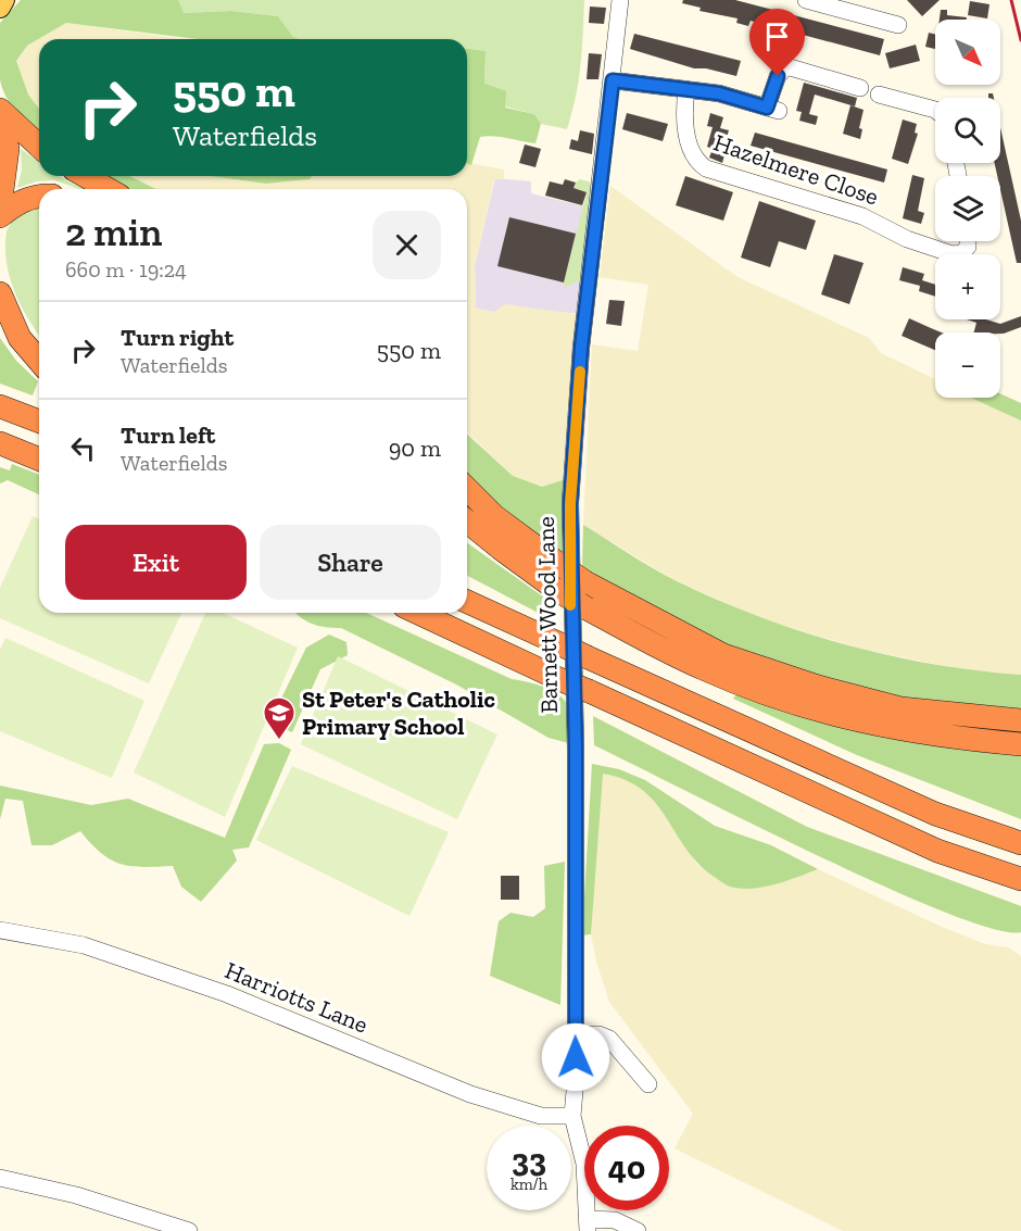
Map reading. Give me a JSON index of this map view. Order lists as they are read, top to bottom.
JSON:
{
  "streets": {
    "street": ["Hazelmere Close", "Barnett Wood Lane", "Harriotts Lane"]
  },
  "crossings": [
    ["Barnett Wood Lane", "Harriotts Lane"]
  ],
  "places": {
    "school or university": ["St Peter's Catholic Primary School"]
  },
  "north": "bottom right",
  "page": {
    "map_buttons": ["+", "−"],
    "turn": ["550 m", "Waterfields"],
    "heading": ["2 min", "660 m · 19:24"],
    "list": [
      {
        "name": "Turn right",
        "note": "Waterfields",
        "value": "550 m"
      },
      {
        "name": "Turn left",
        "note": "Waterfields",
        "value": "90 m"
      }
    ],
    "buttons": ["Exit", "Share"],
    "speed": "33 km/h",
    "limit": "40"
  }
}
